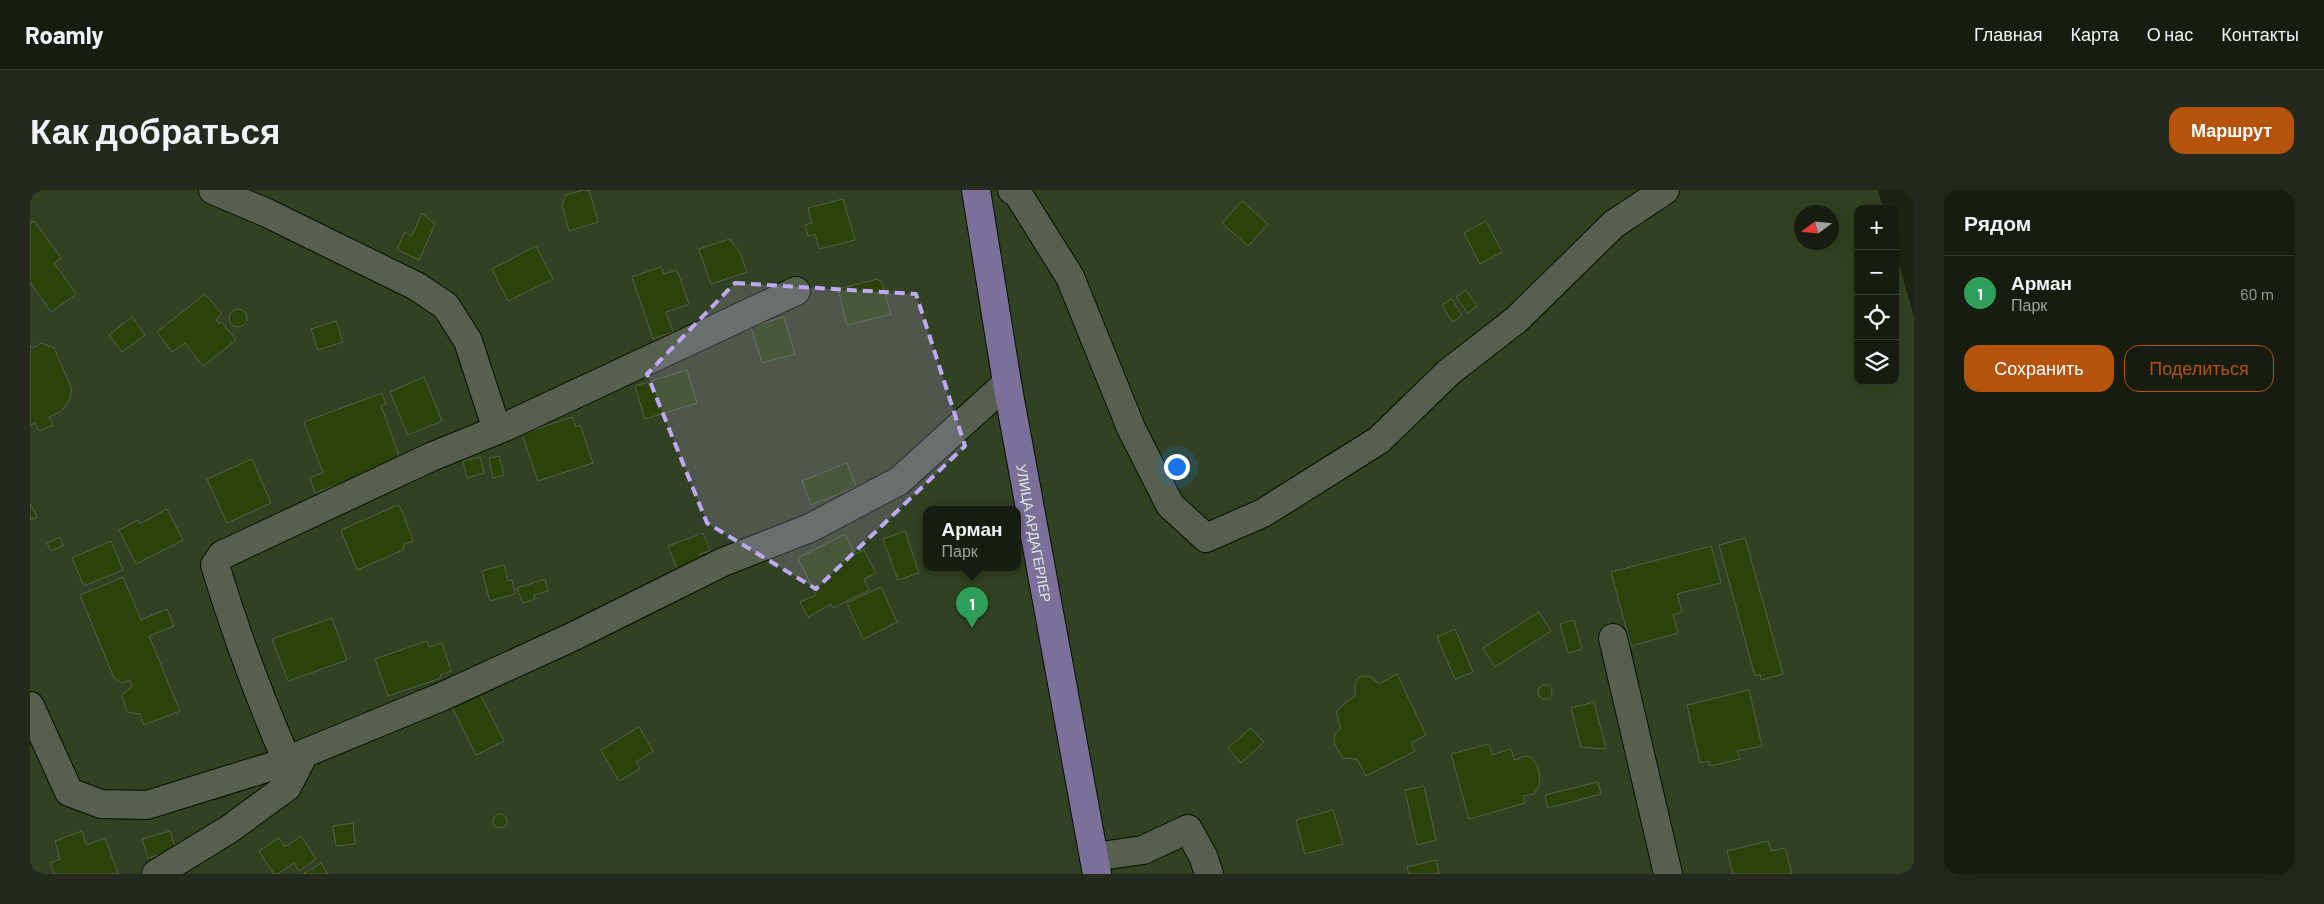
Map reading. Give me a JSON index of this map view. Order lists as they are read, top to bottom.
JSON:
{
  "streets": {
    "main road": ["УЛИЦА АРДАГЕРЛЕР"]
  },
  "north": "left",
  "page": {
    "header": "Roamly",
    "nav": [
      "Главная",
      "Карта",
      "О нас",
      "Контакты"
    ],
    "buttons": [
      "Маршрут",
      ["Сохранить", "Поделиться"]
    ],
    "title": "Как добраться",
    "heading": "Рядом",
    "map_buttons": ["+", "−"],
    "list": [
      {
        "mark": "1",
        "name": "Арман",
        "note": "Парк",
        "value": "60 m"
      }
    ],
    "popup": ["Арман", "Парк"],
    "pins": "1"
  }
}
